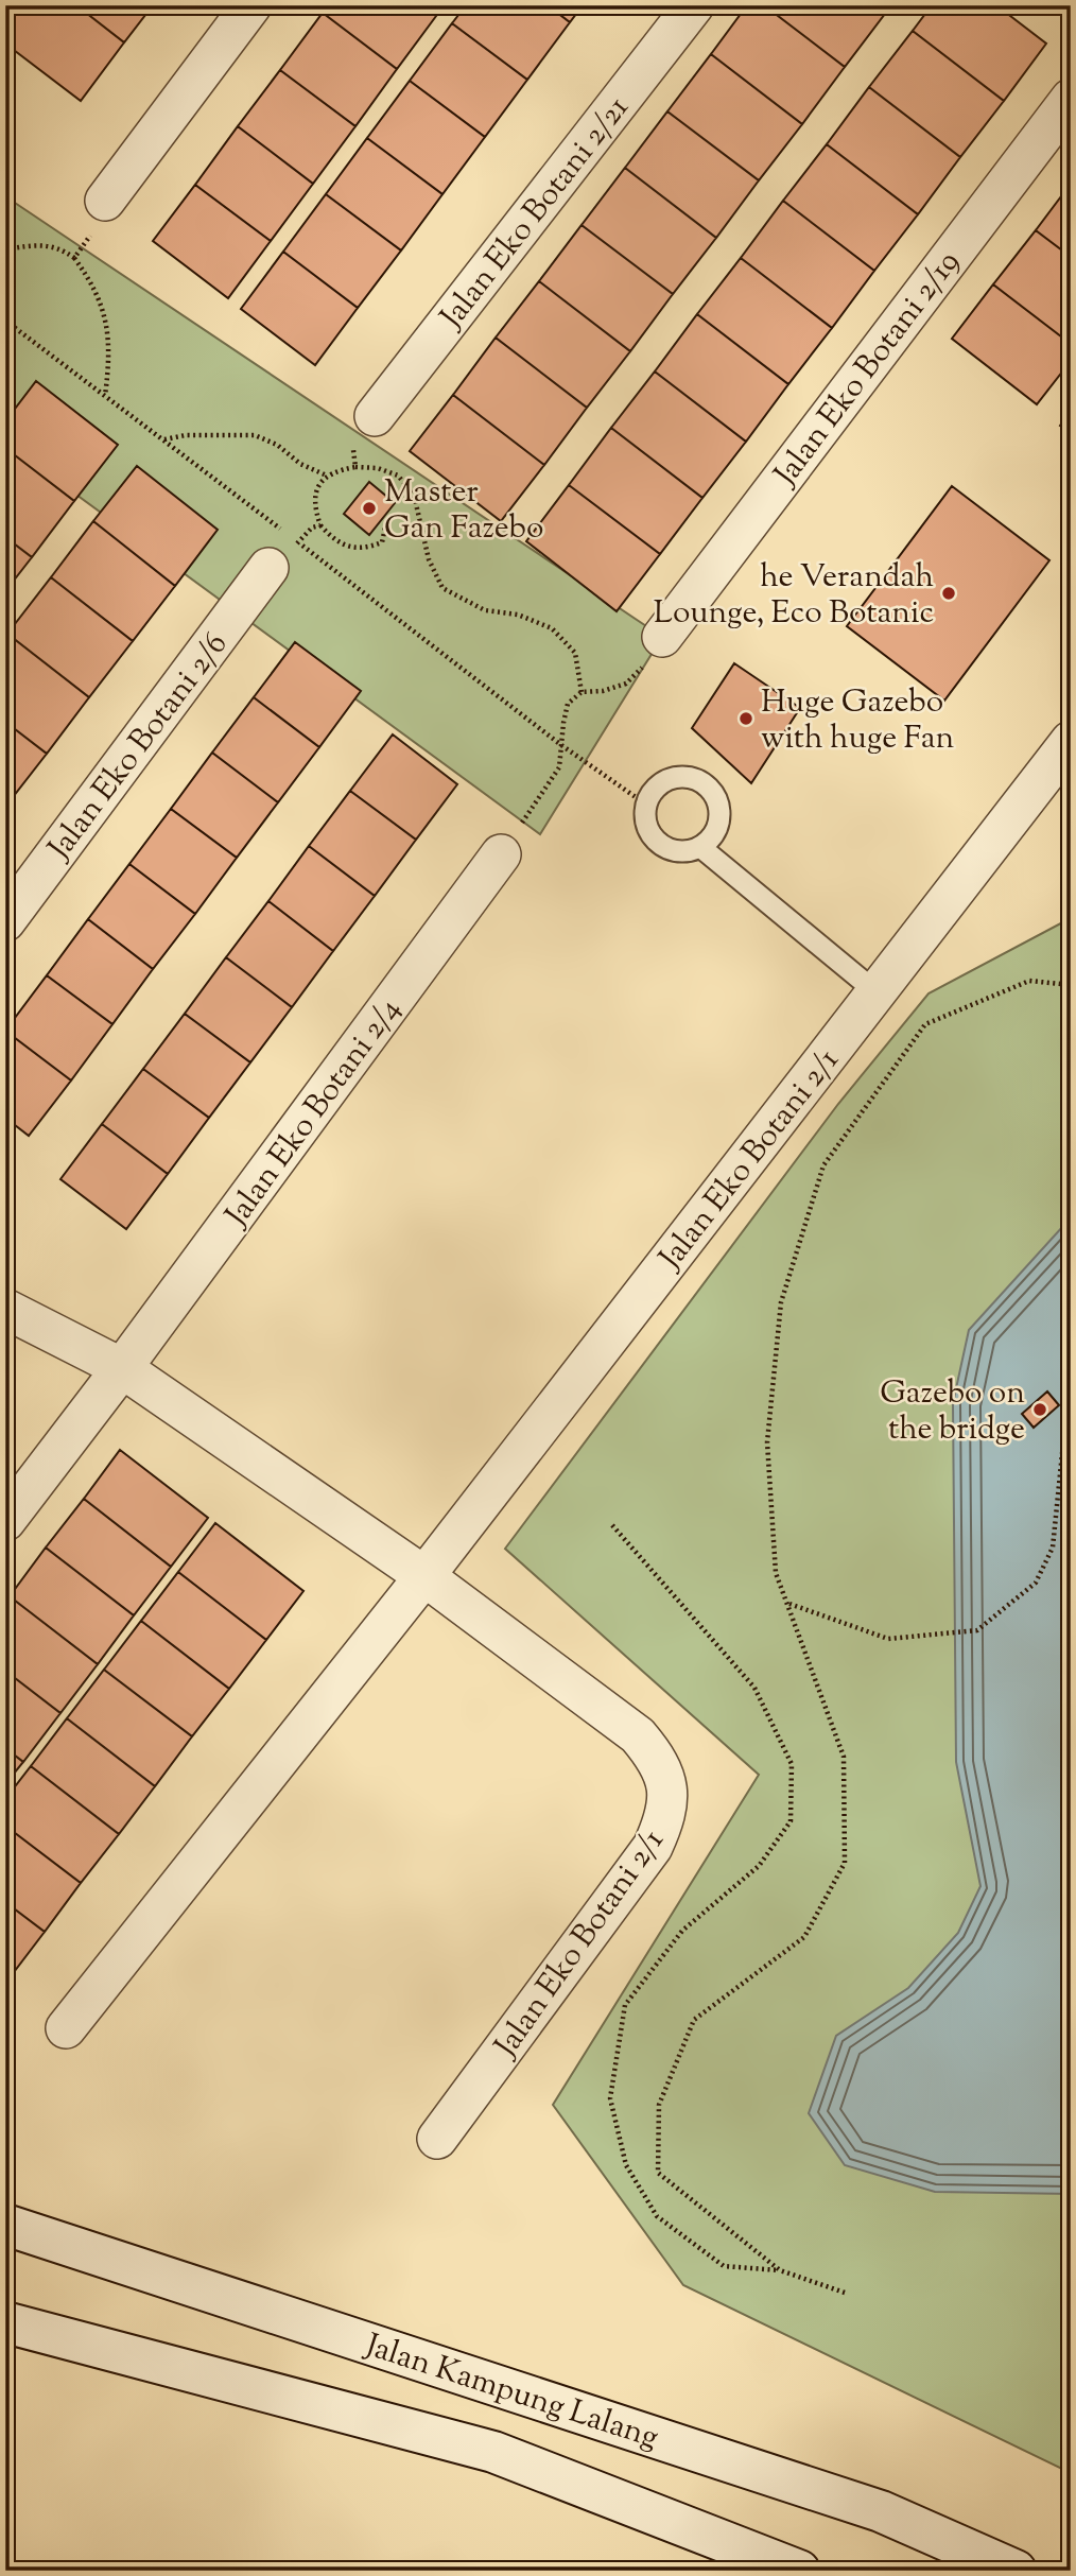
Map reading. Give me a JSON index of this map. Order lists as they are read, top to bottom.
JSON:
{
  "streets": {
    "main road": ["Jalan Kampung Lalang"],
    "street": [
      "Jalan Eko Botani 2/21",
      "Jalan Eko Botani 2/19",
      "Jalan Eko Botani 2/6",
      "Jalan Eko Botani 2/4",
      "Jalan Eko Botani 2/1"
    ]
  },
  "places": [
    "Master Gan Fazebo",
    "he Verandah Lounge, Eco Botanic",
    "Huge Gazebo with huge Fan",
    "Gazebo on the bridge"
  ]
}
